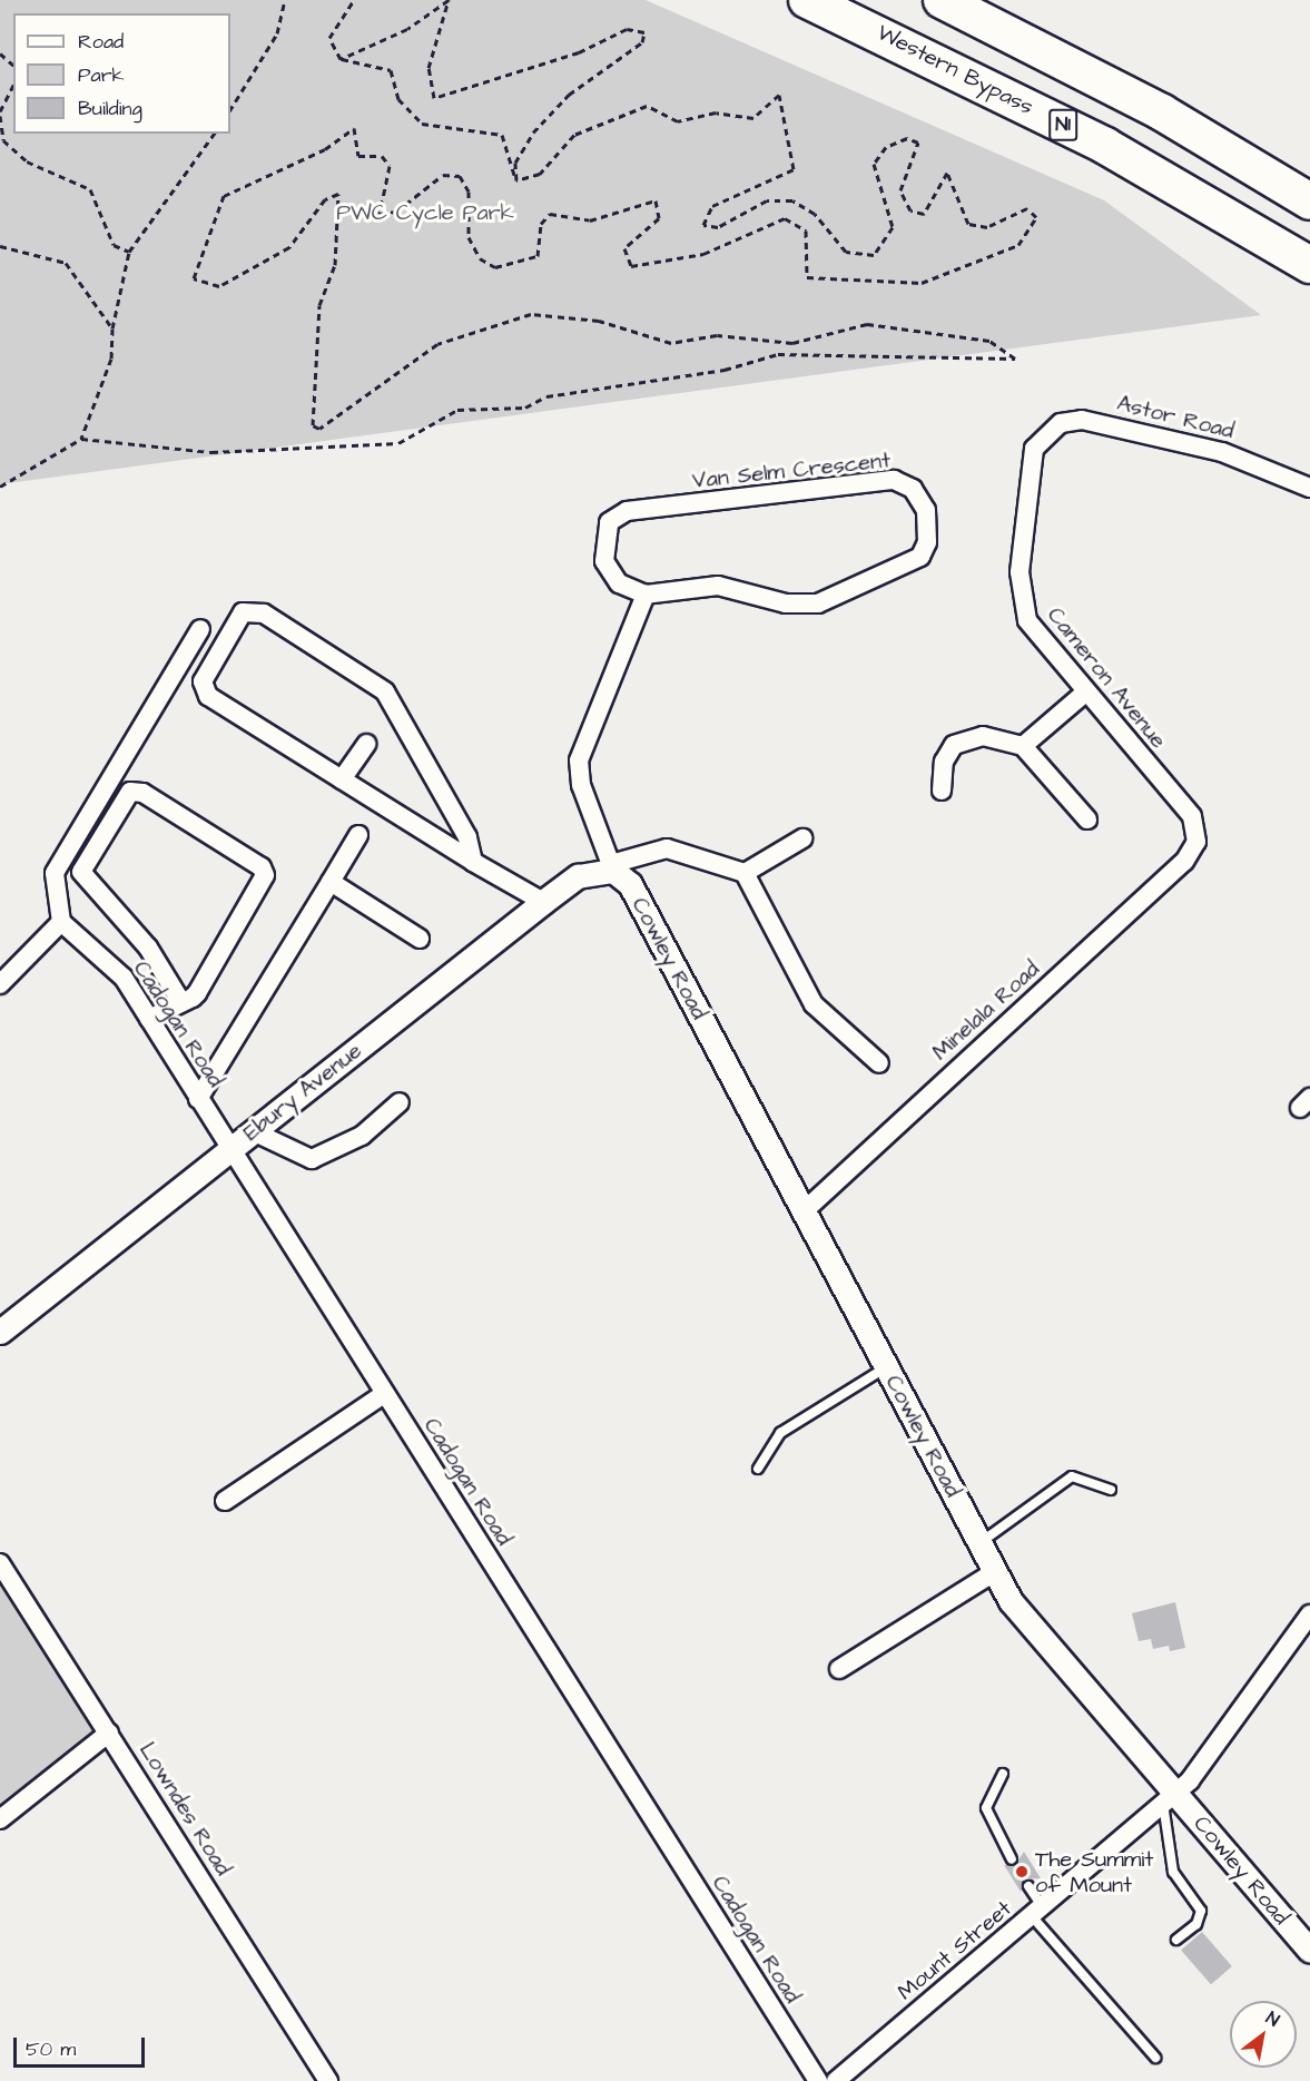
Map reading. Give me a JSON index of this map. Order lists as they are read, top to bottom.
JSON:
{
  "streets": {
    "highway": ["Western Bypass", "N1"],
    "street": [
      "Astor Road",
      "Van Selm Crescent",
      "Cameron Avenue",
      "Cowley Road",
      "Minelala Road",
      "Cadogan Road",
      "Ebury Avenue",
      "Lowndes Road",
      "Mount Street"
    ]
  },
  "crossings": [
    ["Astor Road", "Cameron Avenue"],
    ["Cameron Avenue", "Minelala Road"],
    ["Cowley Road", "Minelala Road"],
    ["Cowley Road", "Ebury Avenue"],
    ["Cowley Road", "Mount Street"],
    ["Cadogan Road", "Ebury Avenue"]
  ],
  "parks": ["PWC Cycle Park"],
  "places": ["The Summit of Mount"],
  "legend": ["Road", "Park", "Building"],
  "scale_bar": "50 m",
  "north": "top right"
}
